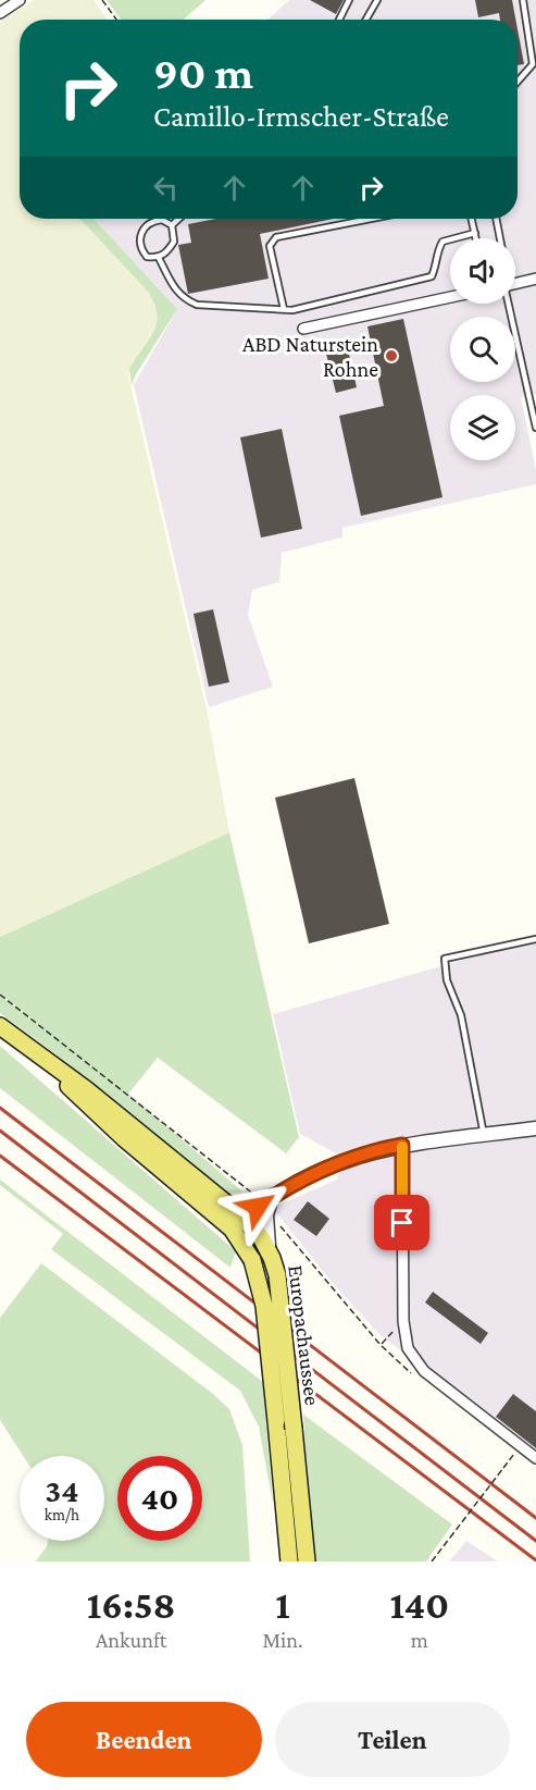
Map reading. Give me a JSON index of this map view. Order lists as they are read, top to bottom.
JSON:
{
  "streets": {
    "main road": ["Europachaussee"]
  },
  "places": ["ABD Naturstein Rohne"],
  "page": {
    "turn": ["90 m", "Camillo-Irmscher-Straße"],
    "speed": "34 km/h",
    "limit": "40",
    "eta": [
      "16:58",
      "Ankunft",
      "1",
      "Min.",
      "140",
      "m"
    ],
    "buttons": ["Beenden", "Teilen"]
  }
}
